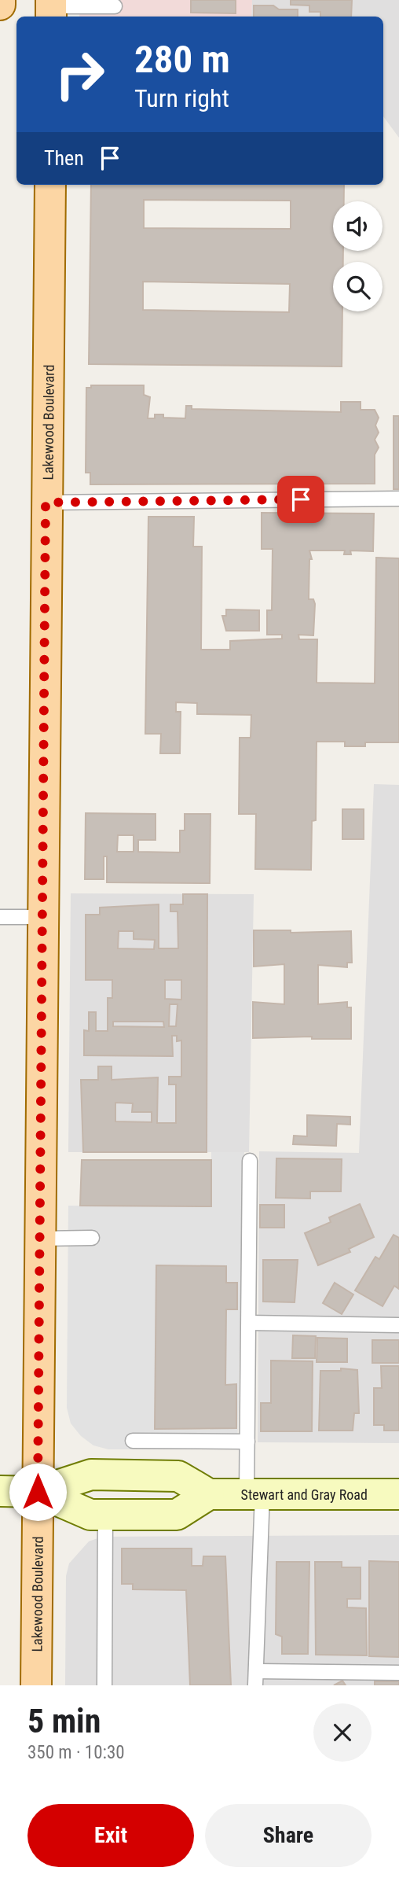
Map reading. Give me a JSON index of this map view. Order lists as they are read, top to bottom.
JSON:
{
  "streets": {
    "main road": ["Lakewood Boulevard", "Stewart and Gray Road"]
  },
  "page": {
    "turn": ["280 m", "Turn right"],
    "then": "Then",
    "heading": ["5 min", "350 m · 10:30"],
    "buttons": ["Exit", "Share"]
  }
}
